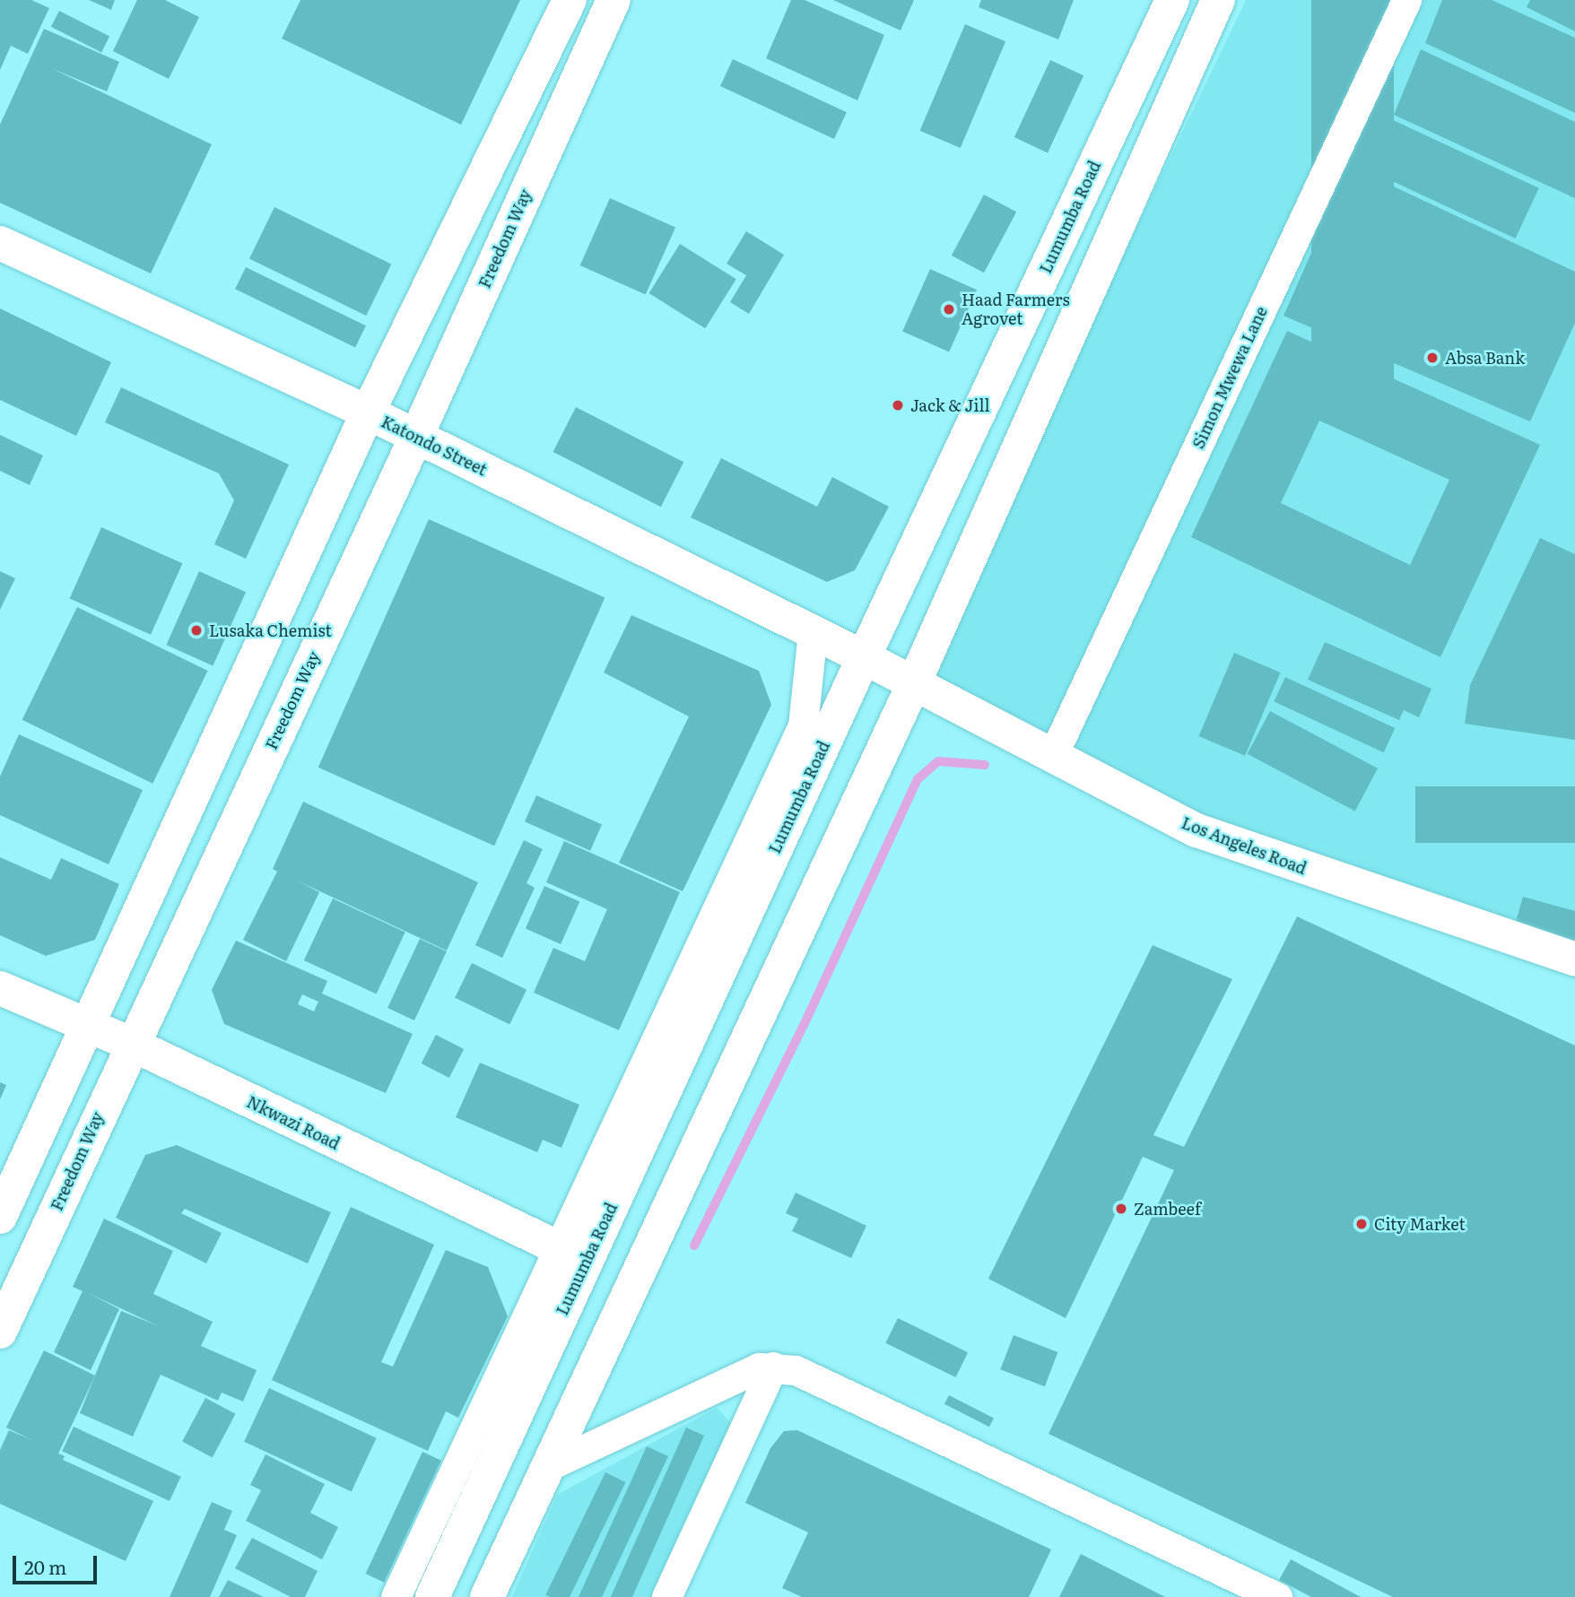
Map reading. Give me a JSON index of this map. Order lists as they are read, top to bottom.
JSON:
{
  "streets": {
    "main road": [
      "Lumumba Road",
      "Freedom Way",
      "Katondo Street",
      "Los Angeles Road",
      "Nkwazi Road"
    ],
    "street": ["Simon Mwewa Lane"]
  },
  "crossings": [
    ["Lumumba Road", "Katondo Street"],
    ["Lumumba Road", "Los Angeles Road"],
    ["Lumumba Road", "Nkwazi Road"],
    ["Freedom Way", "Katondo Street"],
    ["Freedom Way", "Nkwazi Road"],
    ["Simon Mwewa Lane", "Los Angeles Road"],
    ["Katondo Street", "Los Angeles Road"]
  ],
  "places": [
    "Haad Farmers Agrovet",
    "Absa Bank",
    "Jack & Jill",
    "Lusaka Chemist",
    "Zambeef",
    "City Market"
  ],
  "scale_bar": "20 m"
}
